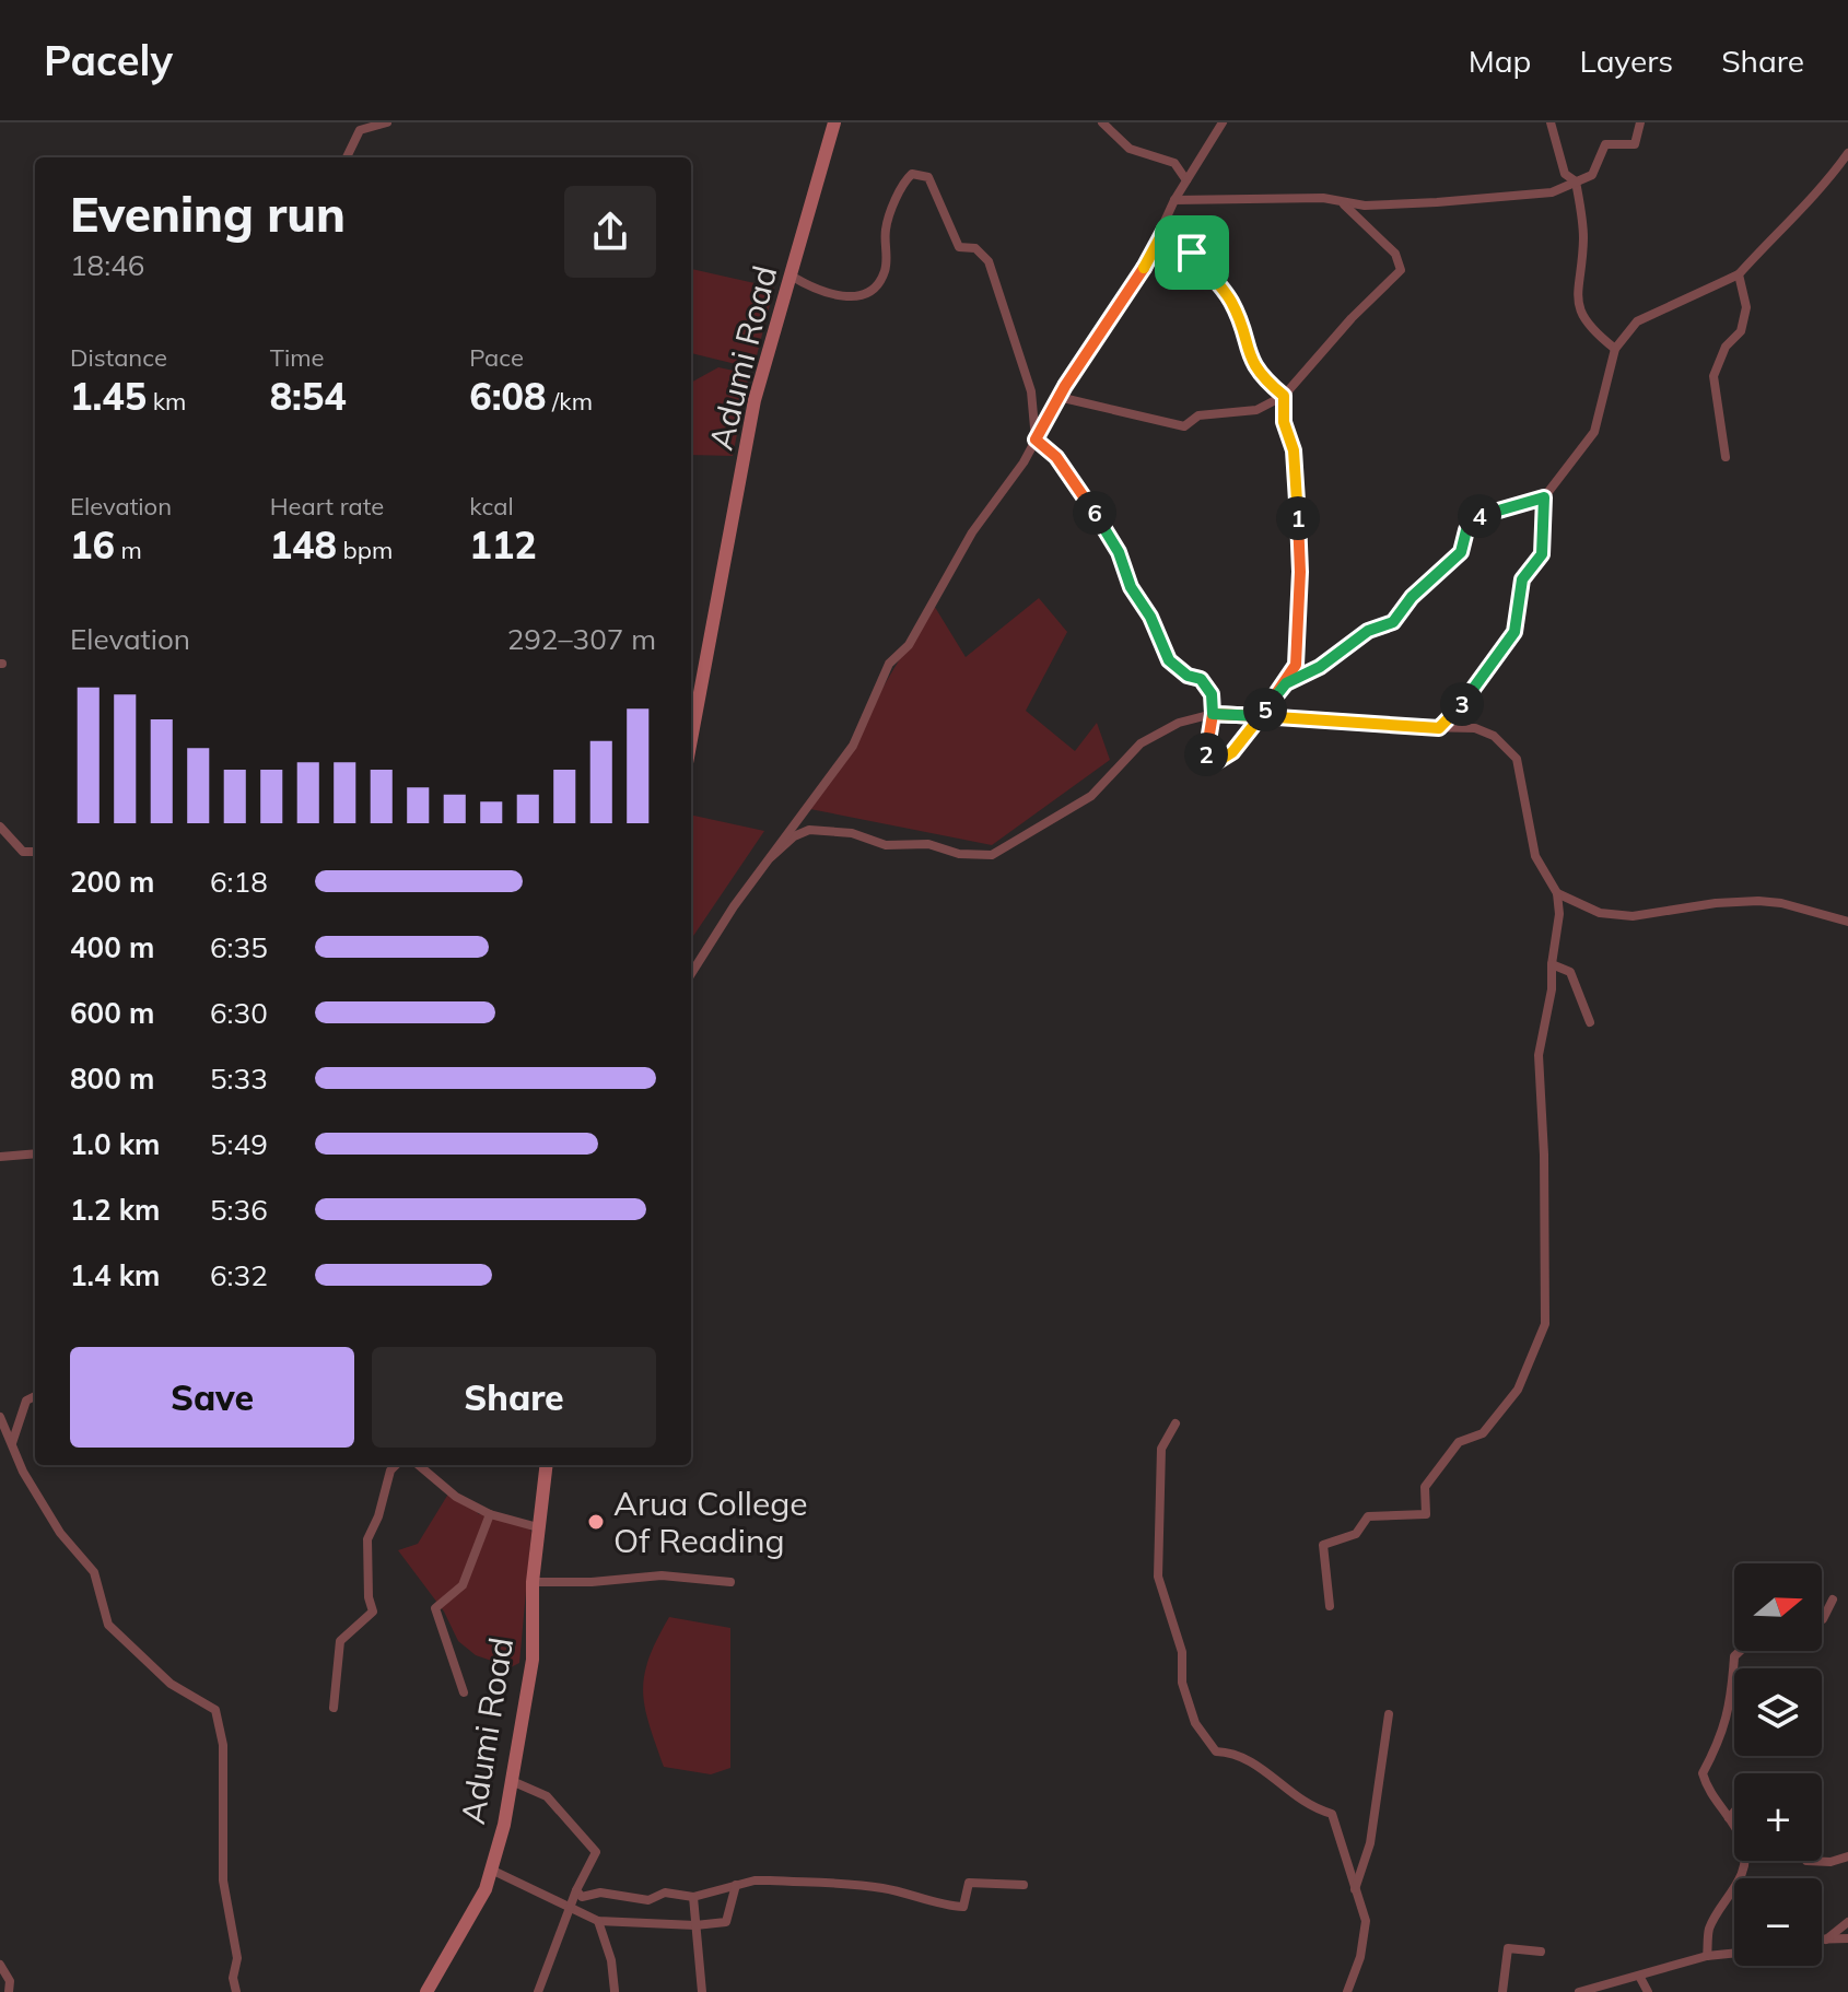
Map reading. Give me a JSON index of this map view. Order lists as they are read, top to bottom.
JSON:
{
  "streets": {
    "main road": ["Adumi Road"]
  },
  "places": ["Arua College Of Reading"],
  "north": "right",
  "page": {
    "header": "Pacely",
    "nav": ["Map", "Layers", "Share"],
    "heading": ["Evening run", "18:46"],
    "stats": [
      ["Distance", "1.45 km"],
      ["Time", "8:54"],
      ["Pace", "6:08 /km"],
      ["Elevation", "16 m"],
      ["Heart rate", "148 bpm"],
      ["kcal", "112"]
    ],
    "pins": [
      "6",
      "4",
      "1",
      "3",
      "5",
      "2"
    ],
    "chart": ["Elevation", "292–307 m"],
    "list": [
      {
        "name": "200 m",
        "note": "6:18"
      },
      {
        "name": "400 m",
        "note": "6:35"
      },
      {
        "name": "600 m",
        "note": "6:30"
      },
      {
        "name": "800 m",
        "note": "5:33"
      },
      {
        "name": "1.0 km",
        "note": "5:49"
      },
      {
        "name": "1.2 km",
        "note": "5:36"
      },
      {
        "name": "1.4 km",
        "note": "6:32"
      }
    ],
    "buttons": ["Save", "Share"],
    "map_buttons": ["+", "−"]
  }
}
